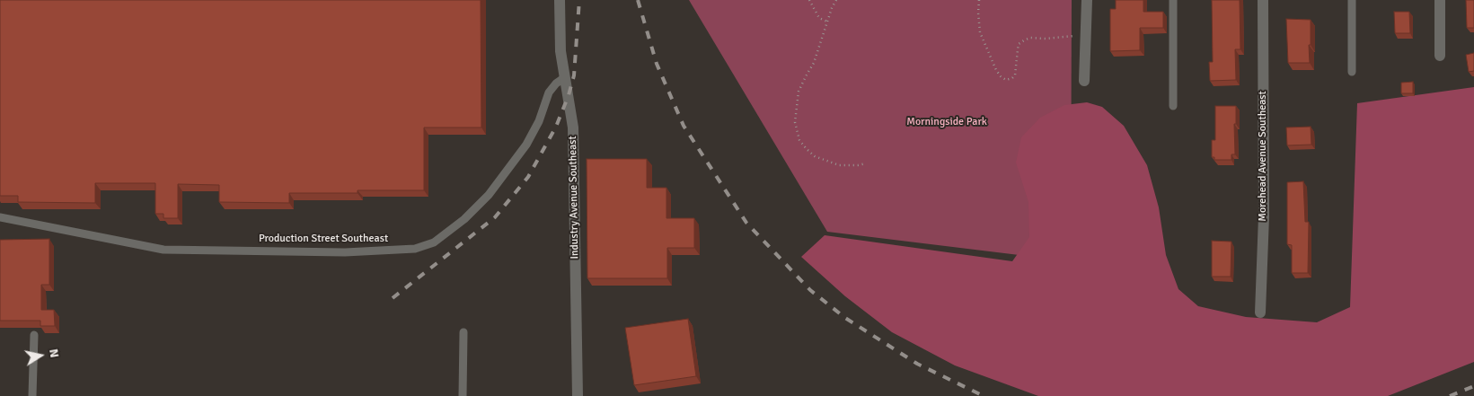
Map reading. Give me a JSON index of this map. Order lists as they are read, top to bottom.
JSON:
{
  "streets": {
    "street": ["Morehead Avenue Southeast", "Industry Avenue Southeast"],
    "lane": ["Production Street Southeast"]
  },
  "crossings": [
    ["Industry Avenue Southeast", "Production Street Southeast"]
  ],
  "parks": ["Morningside Park"],
  "north": "right"
}
